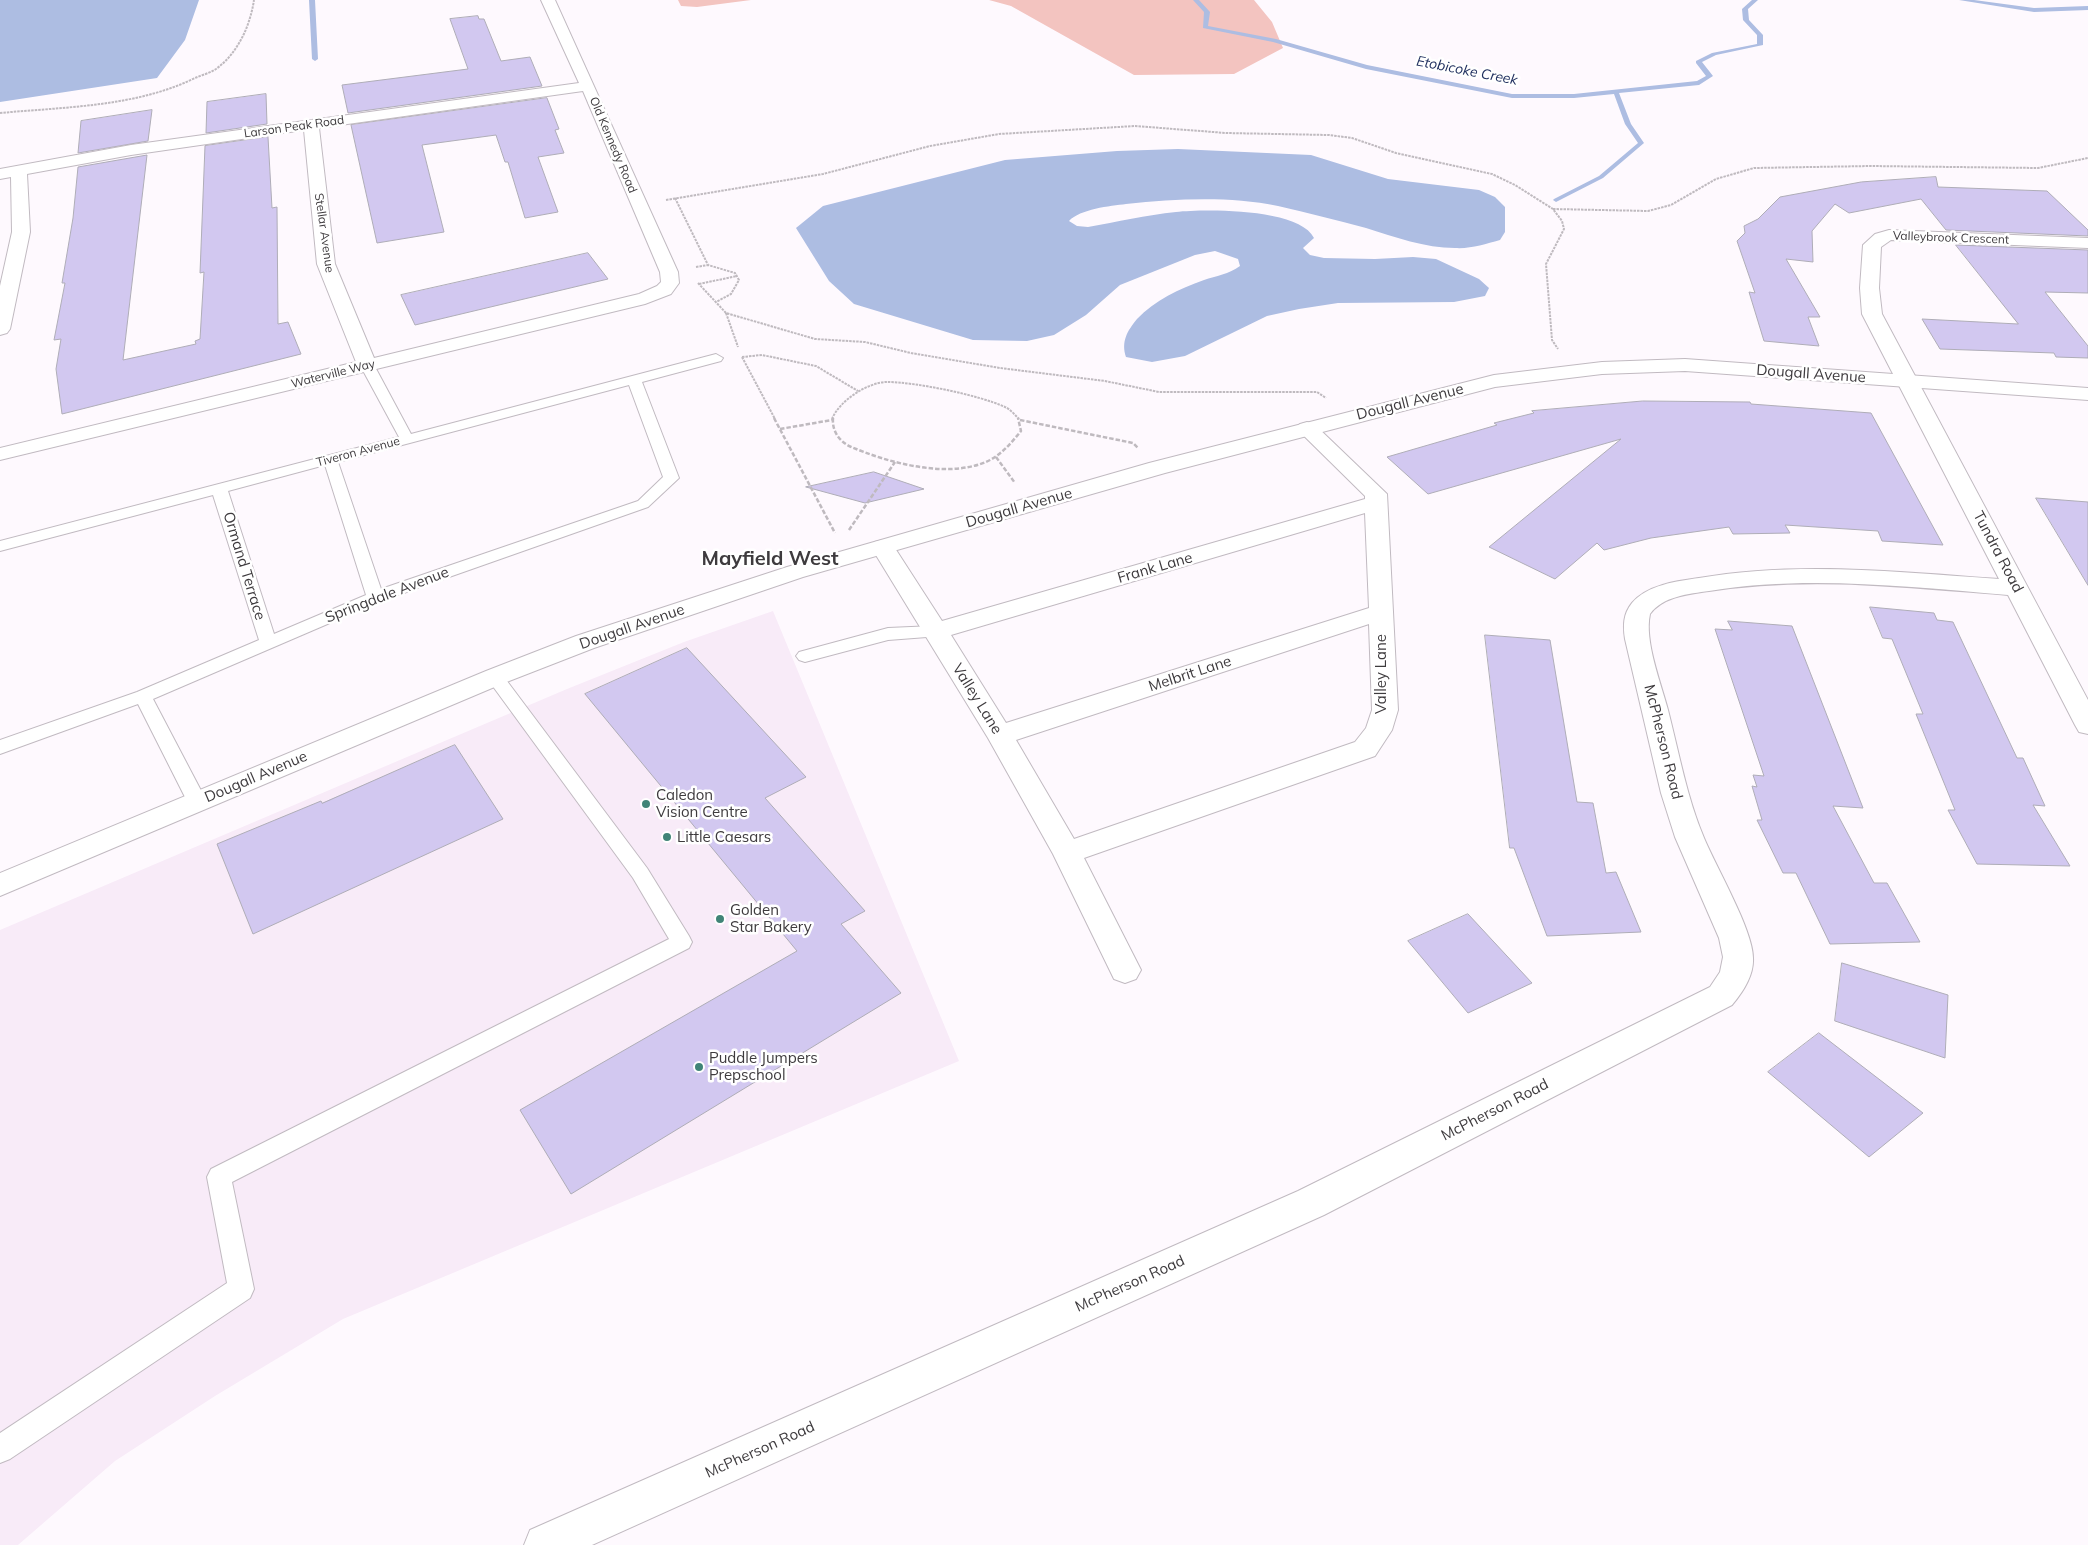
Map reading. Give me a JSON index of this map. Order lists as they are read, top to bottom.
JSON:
{
  "streets": {
    "street": [
      "Larson Peak Road",
      "Old Kennedy Road",
      "Stellar Avenue",
      "Valleybrook Crescent",
      "Waterville Way",
      "Dougall Avenue",
      "Tundra Road",
      "Frank Lane",
      "Melbrit Lane",
      "Valley Lane",
      "McPherson Road"
    ],
    "lane": ["Tiveron Avenue", "Ormand Terrace", "Springdale Avenue"]
  },
  "crossings": [
    ["Larson Peak Road", "Old Kennedy Road"],
    ["Larson Peak Road", "Stellar Avenue"],
    ["Old Kennedy Road", "Waterville Way"],
    ["Stellar Avenue", "Waterville Way"],
    ["Valleybrook Crescent", "Dougall Avenue"],
    ["Valleybrook Crescent", "Tundra Road"],
    ["Dougall Avenue", "Tundra Road"],
    ["Dougall Avenue", "Valley Lane"],
    ["Tiveron Avenue", "Ormand Terrace"],
    ["Tiveron Avenue", "Springdale Avenue"],
    ["Tundra Road", "McPherson Road"],
    ["Ormand Terrace", "Springdale Avenue"],
    ["Frank Lane", "Valley Lane"],
    ["Melbrit Lane", "Valley Lane"]
  ],
  "districts": ["Mayfield West"],
  "water": ["Etobicoke Creek"],
  "places": [
    "Caledon Vision Centre",
    "Little Caesars",
    "Golden Star Bakery",
    "Puddle Jumpers Prepschool"
  ]
}
